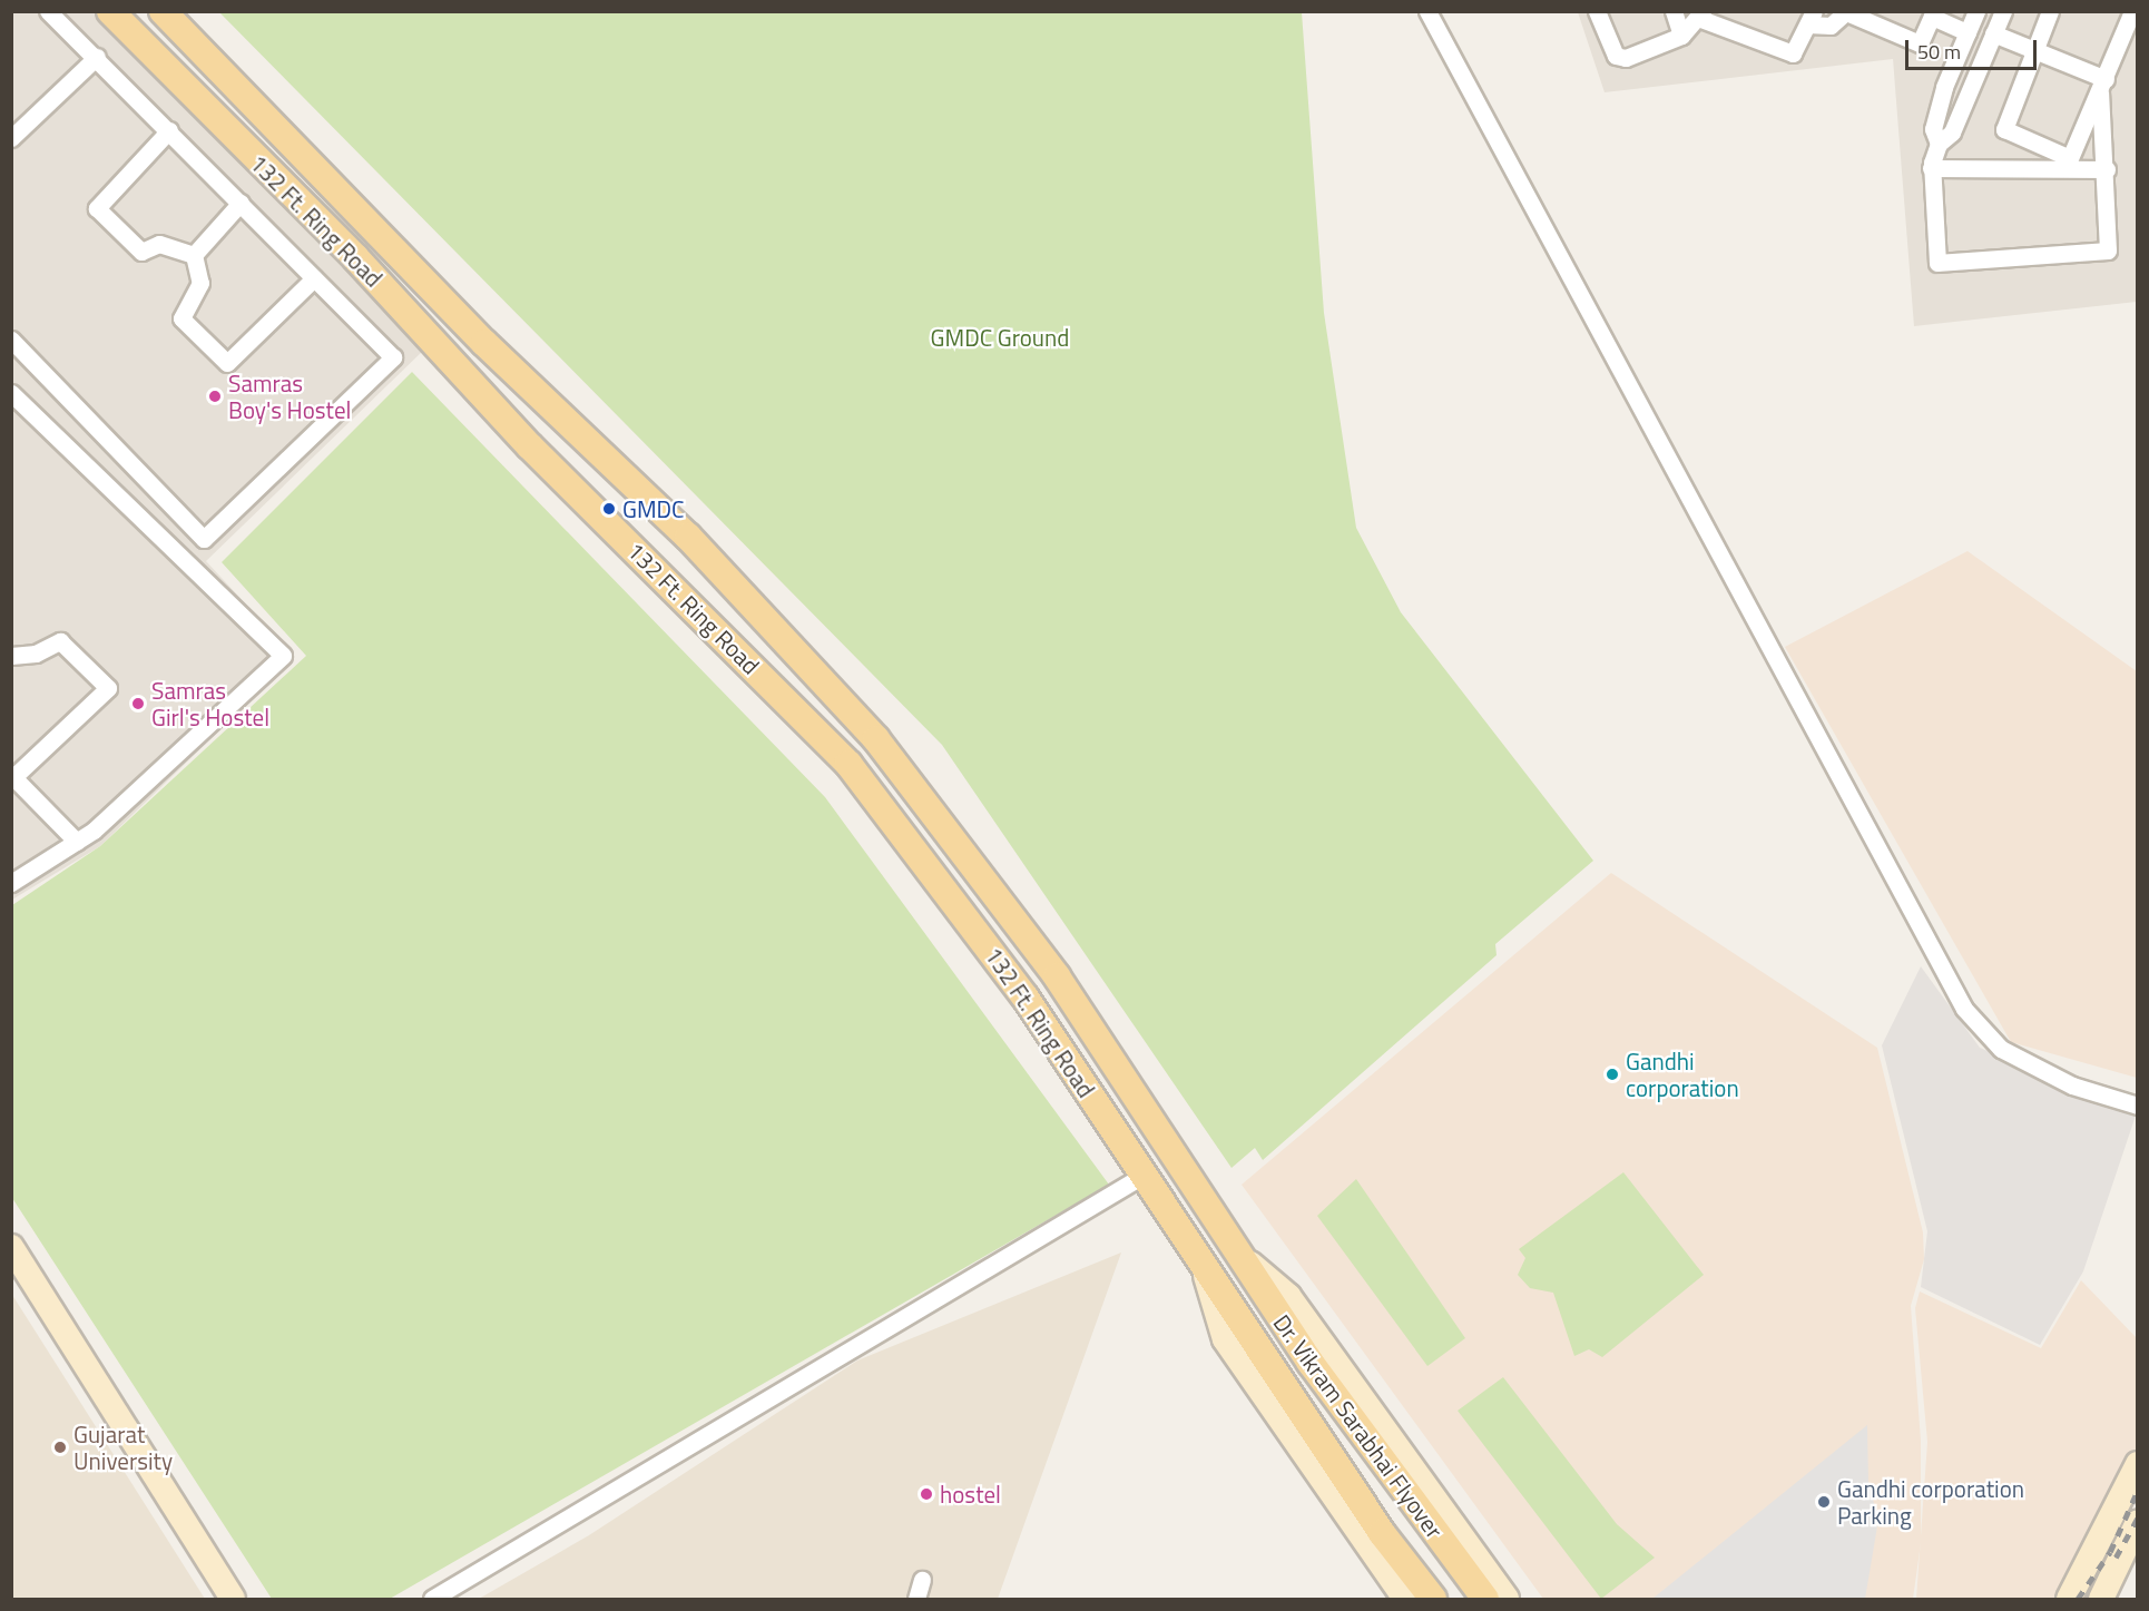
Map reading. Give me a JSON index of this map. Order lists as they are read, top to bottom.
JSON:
{
  "streets": {
    "main road": ["132 Ft. Ring Road", "Dr. Vikram Sarabhai Flyover"]
  },
  "crossings": [
    ["132 Ft. Ring Road", "Dr. Vikram Sarabhai Flyover"]
  ],
  "parks": ["GMDC Ground"],
  "places": [
    "Samras Boy's Hostel",
    "GMDC",
    "Samras Girl's Hostel",
    "Gandhi corporation",
    "Gujarat University",
    "hostel",
    "Gandhi corporation Parking"
  ],
  "scale_bar": "50 m"
}
